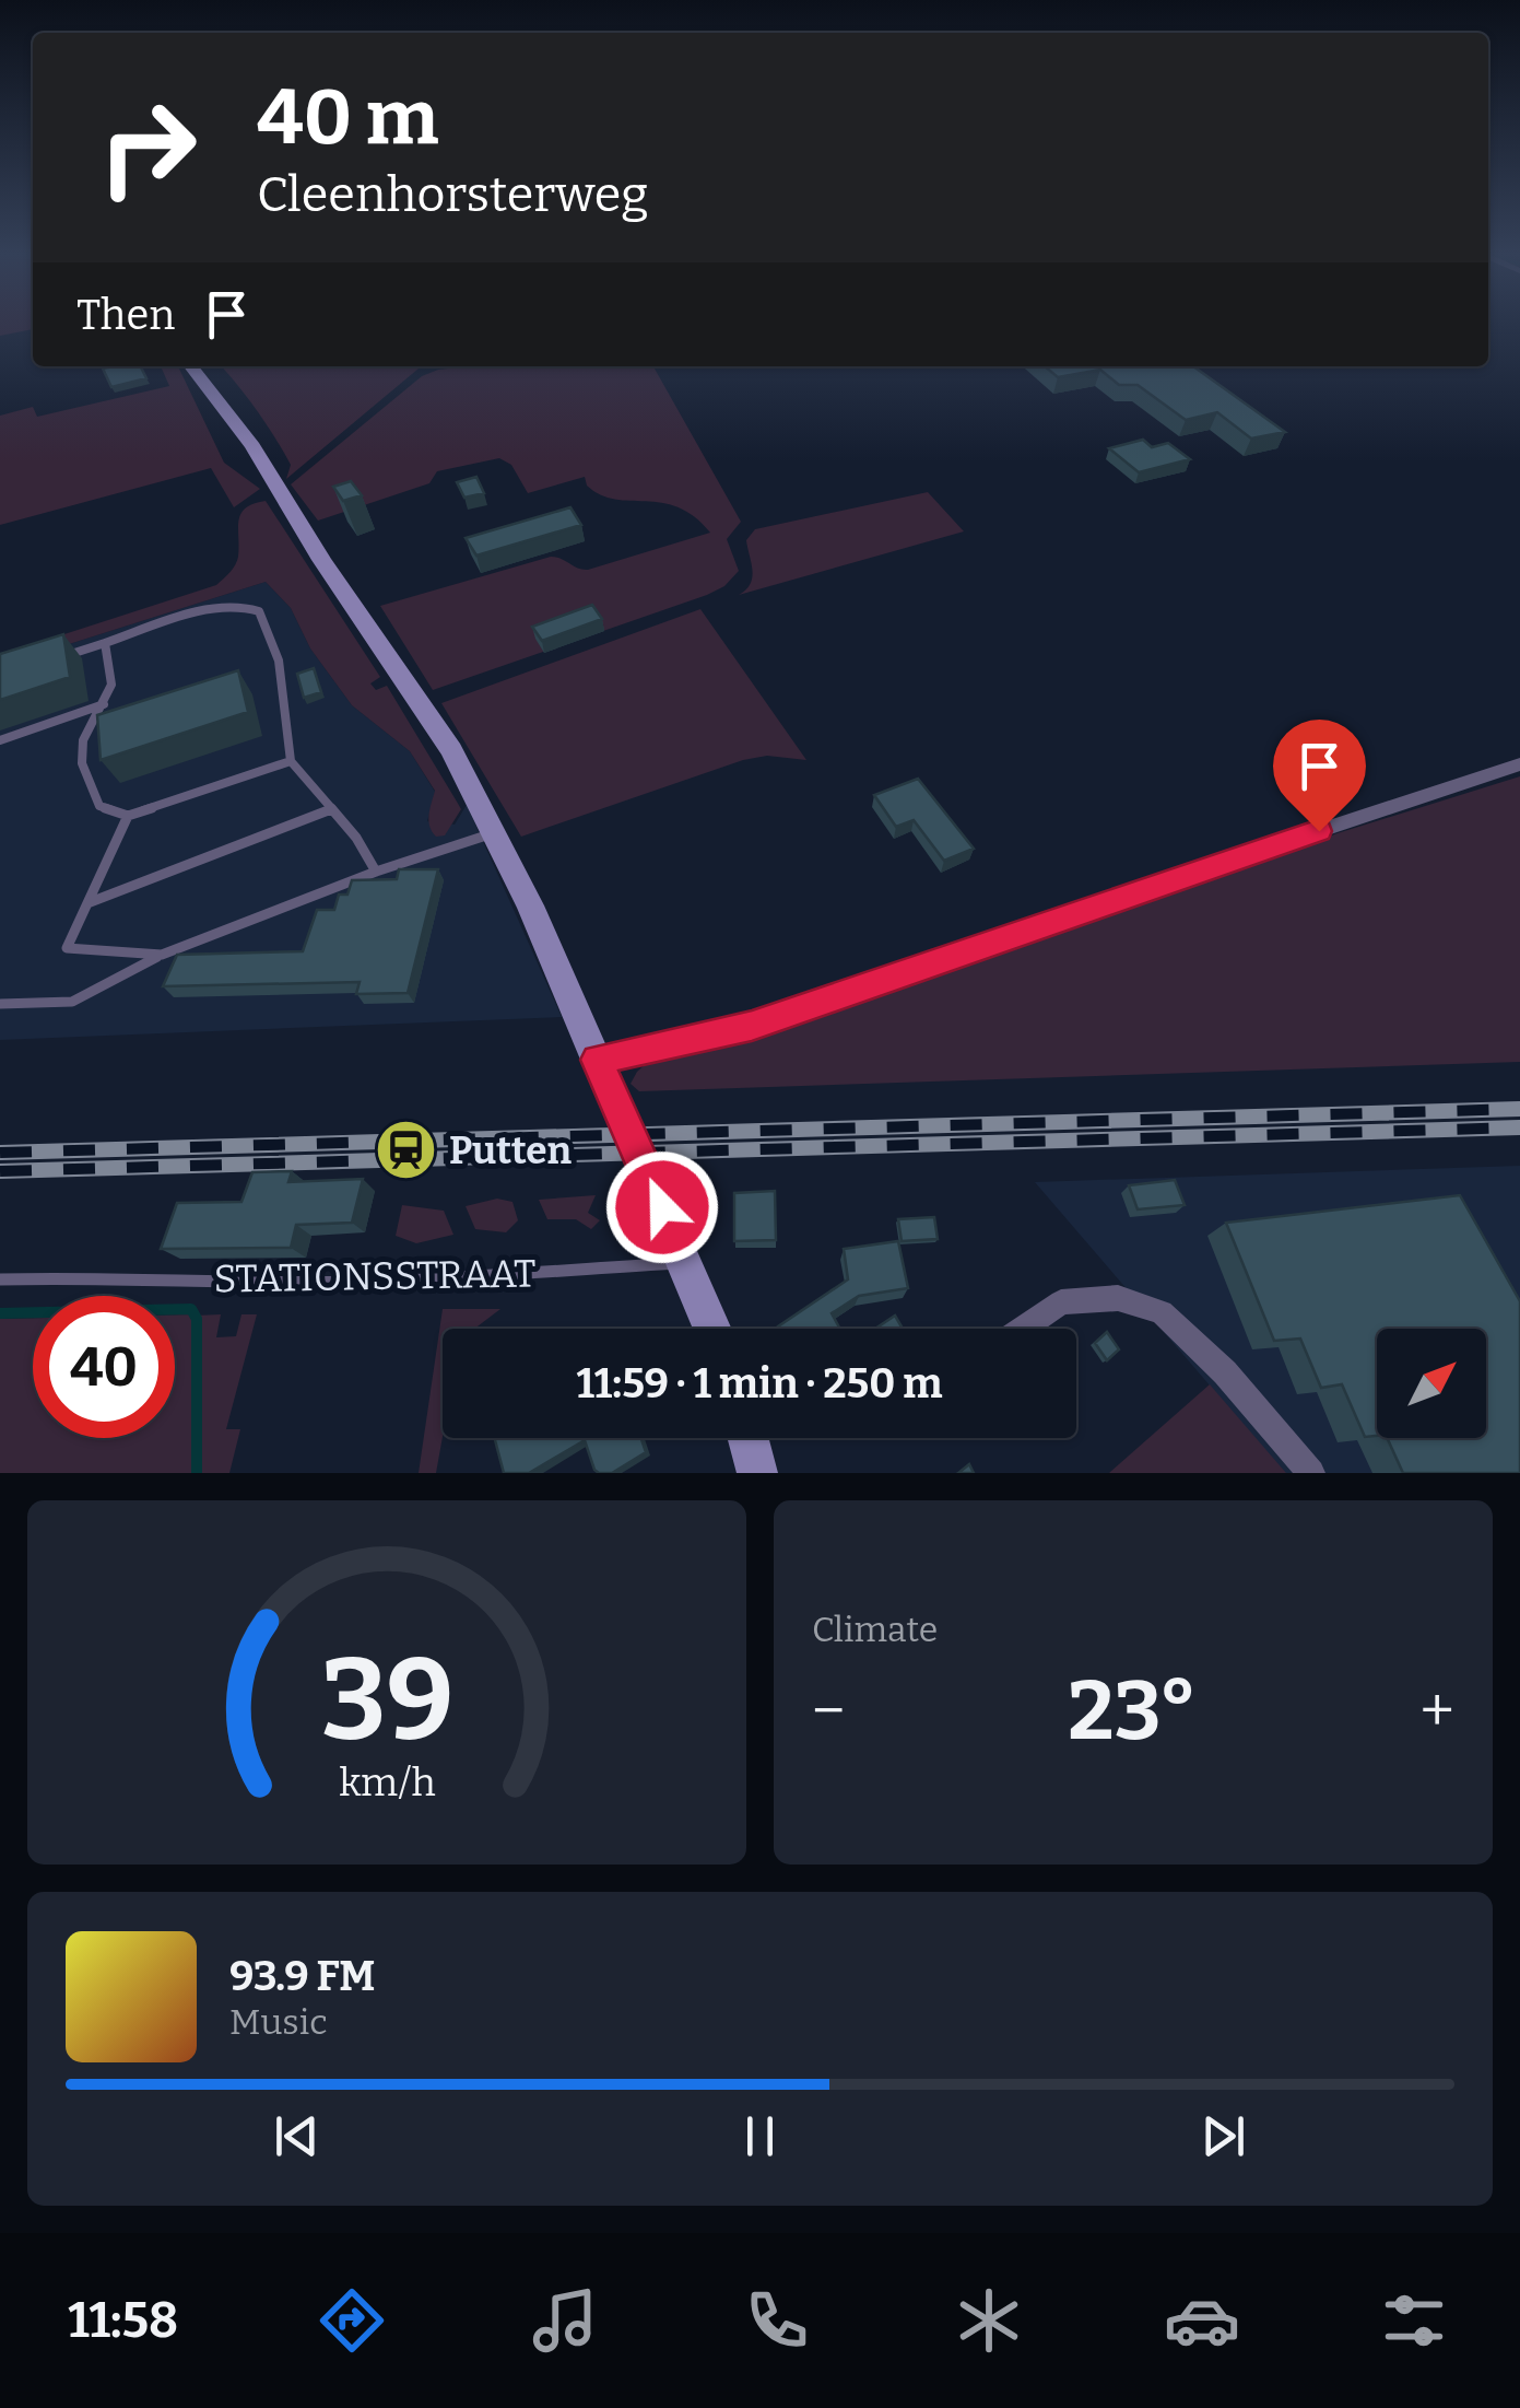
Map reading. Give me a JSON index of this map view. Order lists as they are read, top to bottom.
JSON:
{
  "streets": {
    "lane": ["STATIONSSTRAAT"]
  },
  "places": {
    "station": ["Putten"]
  },
  "north": "top right",
  "page": {
    "turn": ["40 m", "Cleenhorsterweg"],
    "then": "Then",
    "limit": "40",
    "trip": "11:59 · 1 min · 250 m",
    "tile": "Climate",
    "heat": ["−", "23°", "+"],
    "song": ["93.9 FM", "Music"],
    "tabs": "11:58",
    "gauge": ["39", "km/h"]
  }
}
